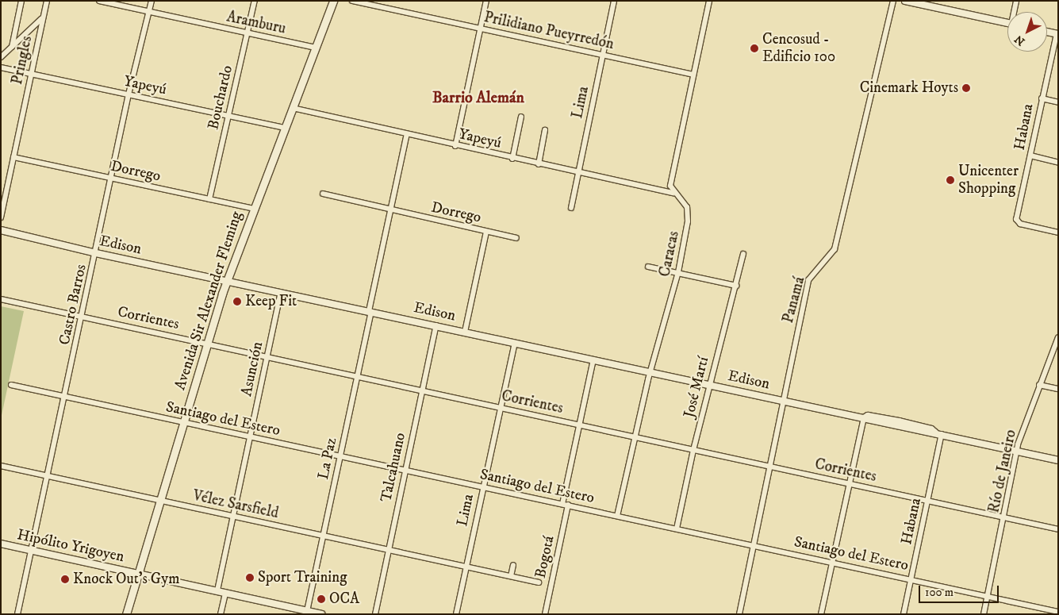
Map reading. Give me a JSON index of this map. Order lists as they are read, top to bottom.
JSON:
{
  "streets": {
    "main road": ["Avenida Sir Alexander Fleming"],
    "street": [
      "Aramburu",
      "Prilidiano Pueyrredón",
      "Pringles",
      "Yapeyú",
      "Bouchardo",
      "Lima",
      "Habana",
      "Dorrego",
      "Edison",
      "Caracas",
      "Panamá",
      "Castro Barros",
      "Corrientes",
      "Asunción",
      "José Martí",
      "Santiago del Estero",
      "La Paz",
      "Talcahuano",
      "Río de Janeiro",
      "Vélez Sarsfield",
      "Hipólito Yrigoyen",
      "Bogotá"
    ]
  },
  "crossings": [
    ["Aramburu", "Bouchardo"],
    ["Aramburu", "Avenida Sir Alexander Fleming"],
    ["Aramburu", "Castro Barros"],
    ["Prilidiano Pueyrredón", "Lima"],
    ["Pringles", "Yapeyú"],
    ["Pringles", "Dorrego"],
    ["Yapeyú", "Bouchardo"],
    ["Yapeyú", "Lima"],
    ["Yapeyú", "Caracas"],
    ["Yapeyú", "Avenida Sir Alexander Fleming"],
    ["Yapeyú", "Castro Barros"],
    ["Yapeyú", "La Paz"],
    ["Bouchardo", "Dorrego"],
    ["Lima", "Edison"],
    ["Lima", "Corrientes"],
    ["Lima", "Santiago del Estero"],
    ["Lima", "Vélez Sarsfield"],
    ["Habana", "Edison"],
    ["Habana", "Corrientes"],
    ["Habana", "Santiago del Estero"],
    ["Dorrego", "Avenida Sir Alexander Fleming"],
    ["Dorrego", "Castro Barros"],
    ["Dorrego", "La Paz"],
    ["Edison", "Caracas"],
    ["Edison", "Panamá"],
    ["Edison", "Avenida Sir Alexander Fleming"],
    ["Edison", "Castro Barros"],
    ["Edison", "Asunción"],
    ["Edison", "José Martí"],
    ["Edison", "La Paz"],
    ["Edison", "Talcahuano"],
    ["Edison", "Río de Janeiro"],
    ["Caracas", "Corrientes"],
    ["Caracas", "Santiago del Estero"],
    ["Panamá", "Corrientes"],
    ["Panamá", "Santiago del Estero"],
    ["Avenida Sir Alexander Fleming", "Corrientes"],
    ["Avenida Sir Alexander Fleming", "Santiago del Estero"],
    ["Avenida Sir Alexander Fleming", "Vélez Sarsfield"],
    ["Avenida Sir Alexander Fleming", "Hipólito Yrigoyen"],
    ["Castro Barros", "Corrientes"],
    ["Castro Barros", "Santiago del Estero"],
    ["Castro Barros", "Vélez Sarsfield"],
    ["Castro Barros", "Hipólito Yrigoyen"],
    ["Corrientes", "Asunción"],
    ["Corrientes", "José Martí"],
    ["Corrientes", "La Paz"],
    ["Corrientes", "Talcahuano"],
    ["Corrientes", "Río de Janeiro"],
    ["Asunción", "Santiago del Estero"],
    ["Asunción", "Vélez Sarsfield"],
    ["Asunción", "Hipólito Yrigoyen"],
    ["José Martí", "Santiago del Estero"],
    ["Santiago del Estero", "La Paz"],
    ["Santiago del Estero", "Talcahuano"],
    ["Santiago del Estero", "Río de Janeiro"],
    ["Santiago del Estero", "Bogotá"],
    ["La Paz", "Vélez Sarsfield"],
    ["La Paz", "Hipólito Yrigoyen"],
    ["Talcahuano", "Vélez Sarsfield"]
  ],
  "districts": ["Barrio Alemán"],
  "places": [
    "Cencosud - Edificio 100",
    "Cinemark Hoyts",
    "Unicenter Shopping",
    "Keep Fit",
    "Sport Training",
    "Knock Out's Gym",
    "OCA"
  ],
  "scale_bar": "100 m",
  "north": "bottom left"
}
